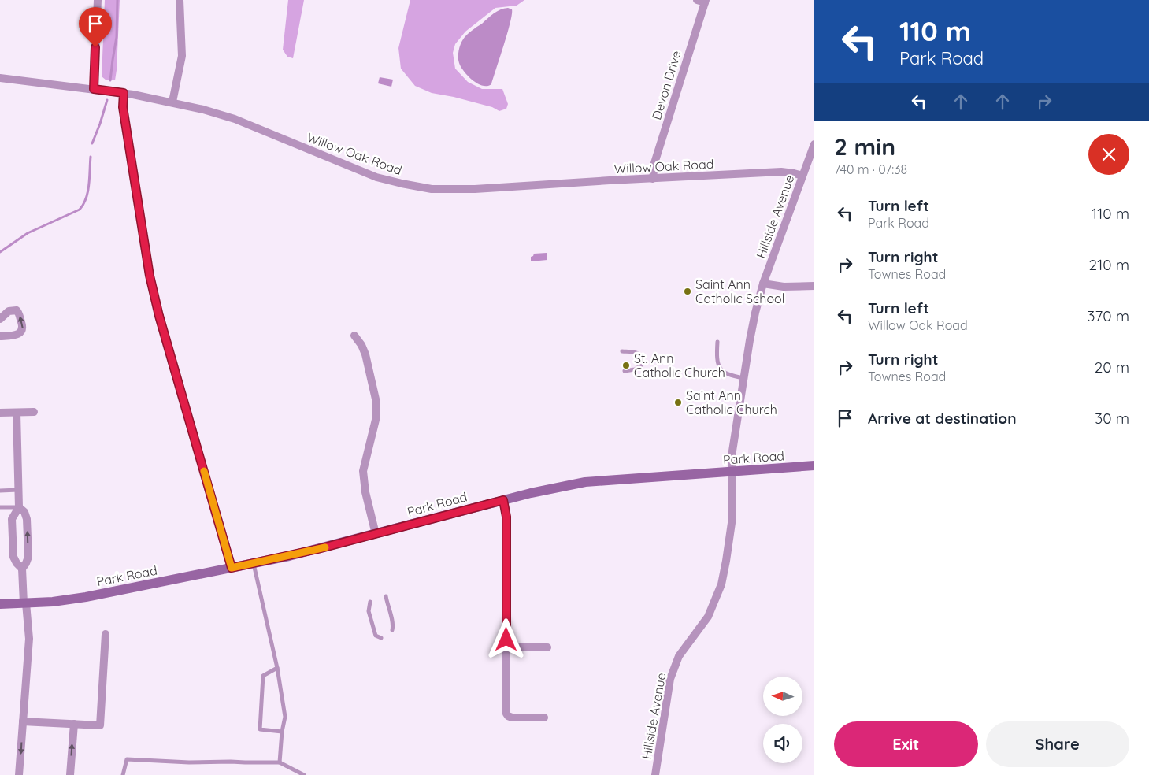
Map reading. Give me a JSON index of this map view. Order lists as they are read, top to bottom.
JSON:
{
  "streets": {
    "main road": ["Park Road"],
    "street": ["Devon Drive", "Willow Oak Road", "Hillside Avenue"]
  },
  "crossings": [
    ["Devon Drive", "Willow Oak Road"],
    ["Willow Oak Road", "Hillside Avenue"],
    ["Hillside Avenue", "Park Road"]
  ],
  "places": ["Saint Ann Catholic School", "St. Ann Catholic Church", "Saint Ann Catholic Church"],
  "north": "left",
  "page": {
    "turn": ["110 m", "Park Road"],
    "heading": ["2 min", "740 m · 07:38"],
    "list": [
      {
        "name": "Turn left",
        "note": "Park Road",
        "value": "110 m"
      },
      {
        "name": "Turn right",
        "note": "Townes Road",
        "value": "210 m"
      },
      {
        "name": "Turn left",
        "note": "Willow Oak Road",
        "value": "370 m"
      },
      {
        "name": "Turn right",
        "note": "Townes Road",
        "value": "20 m"
      },
      {
        "name": "Arrive at destination",
        "value": "30 m"
      }
    ],
    "buttons": ["Exit", "Share"]
  }
}
